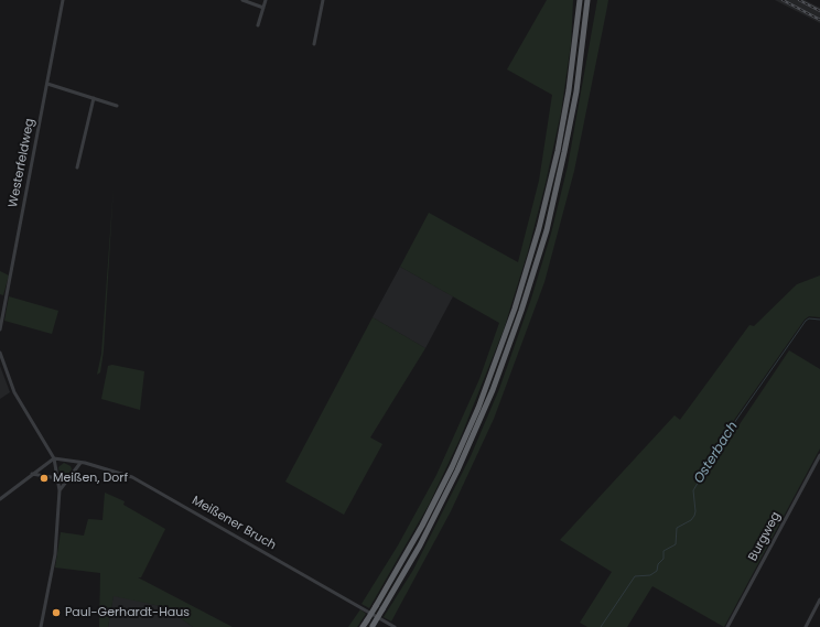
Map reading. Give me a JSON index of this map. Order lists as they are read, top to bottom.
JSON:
{
  "streets": {
    "street": ["Westerfeldweg", "Meißener Bruch", "Burgweg"]
  },
  "water": ["Osterbach"],
  "places": ["Meißen, Dorf", "Paul-Gerhardt-Haus"]
}
